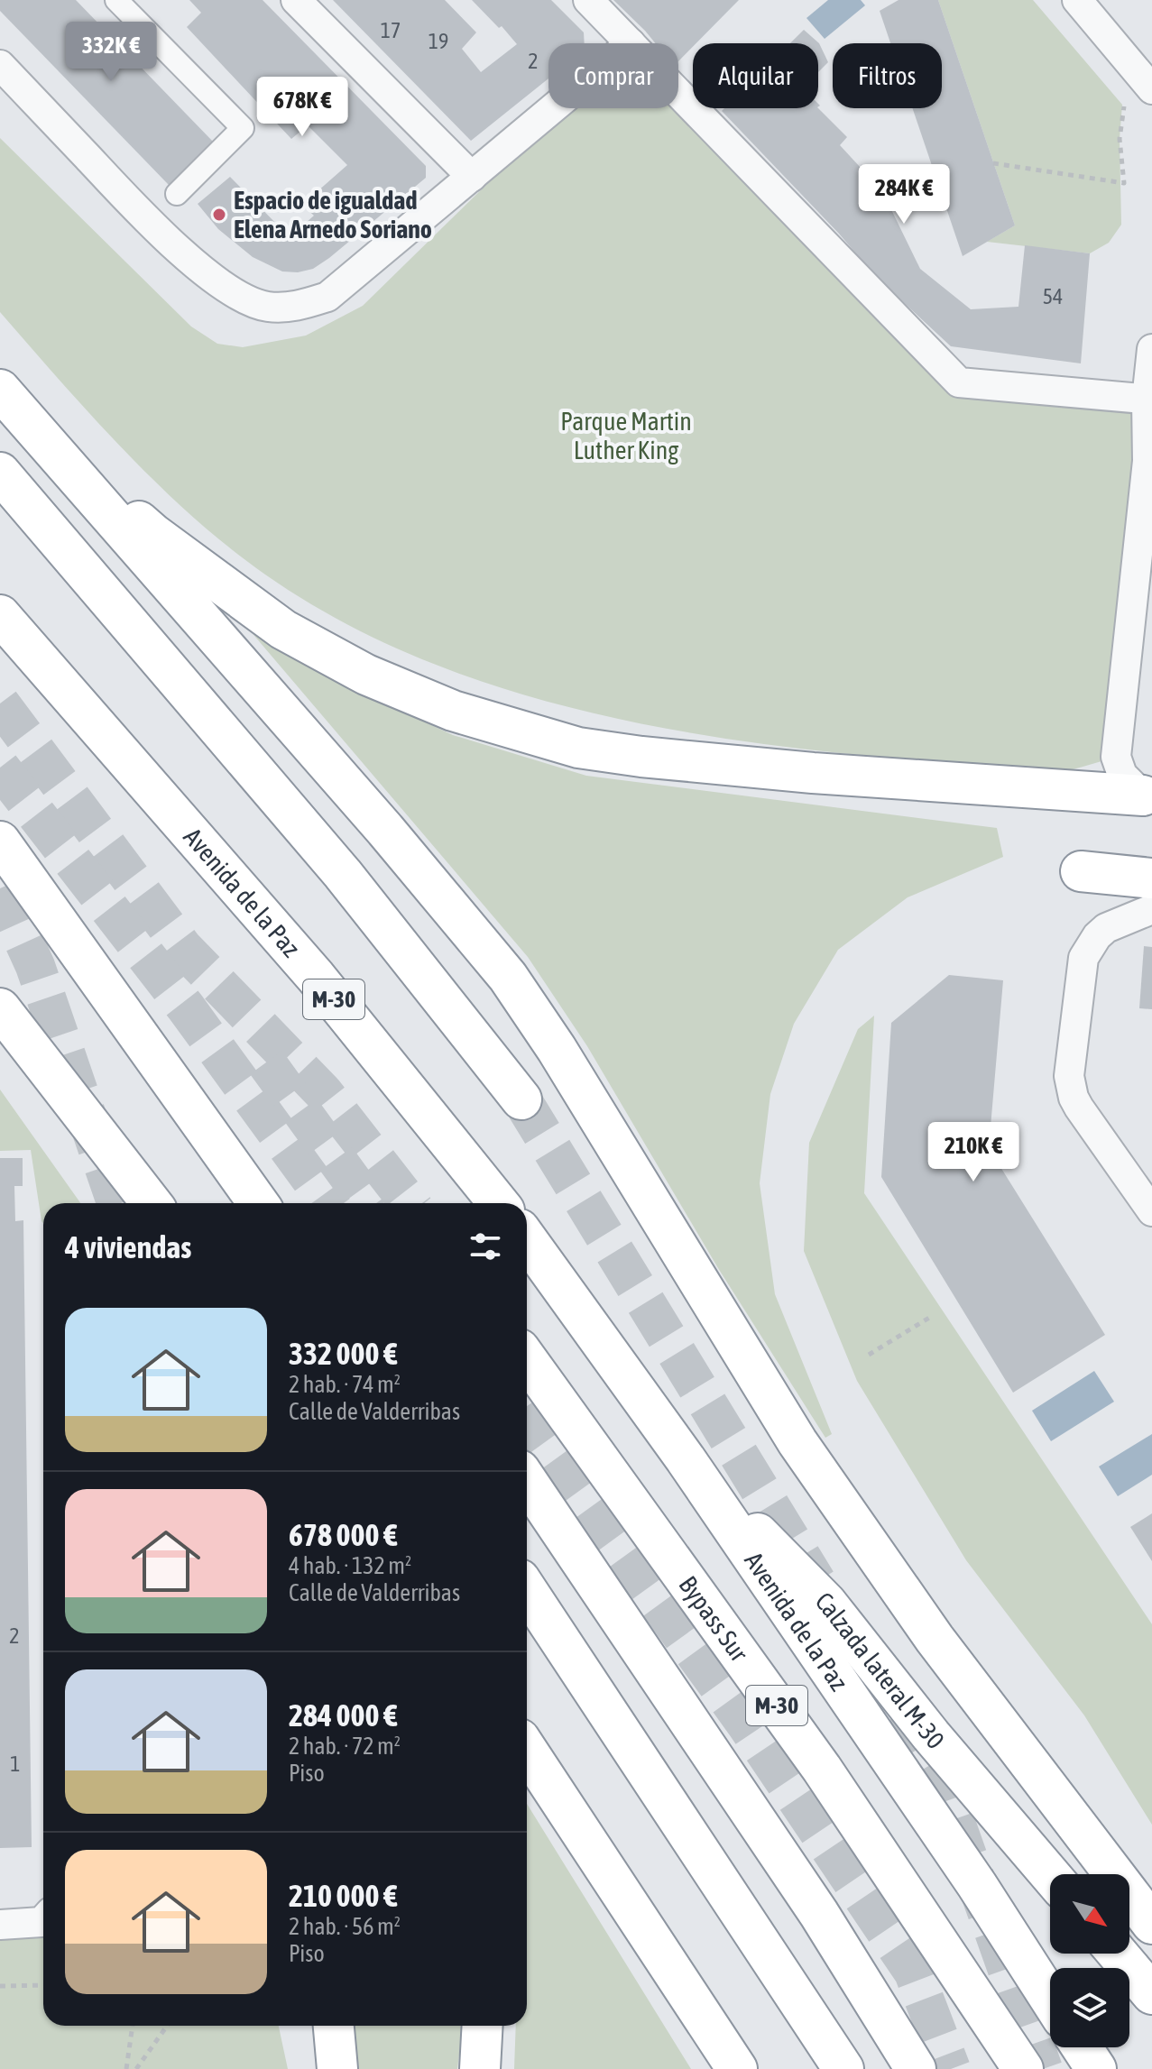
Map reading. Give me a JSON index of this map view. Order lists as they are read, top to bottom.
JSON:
{
  "streets": {
    "highway": [
      "Avenida de la Paz",
      "M-30",
      "Bypass Sur",
      "Calzada lateral M-30"
    ]
  },
  "crossings": [
    ["Avenida de la Paz", "Calzada lateral M-30"]
  ],
  "parks": ["Parque Martin Luther King"],
  "places": ["Espacio de igualdad Elena Arnedo Soriano"],
  "house_numbers": [
    "17",
    "19",
    "2",
    "54",
    "2",
    "1"
  ],
  "north": "bottom right",
  "page": {
    "price": [
      "332K €",
      "678K €",
      "284K €",
      "210K €"
    ],
    "chip": ["Comprar", "Alquilar", "Filtros"],
    "heading": "4 viviendas",
    "list": [
      {
        "name": "332 000 €",
        "note": "2 hab. · 74 m² · Calle de Valderribas"
      },
      {
        "name": "678 000 €",
        "note": "4 hab. · 132 m² · Calle de Valderribas"
      },
      {
        "name": "284 000 €",
        "note": "2 hab. · 72 m² · Piso"
      },
      {
        "name": "210 000 €",
        "note": "2 hab. · 56 m² · Piso"
      }
    ]
  }
}
